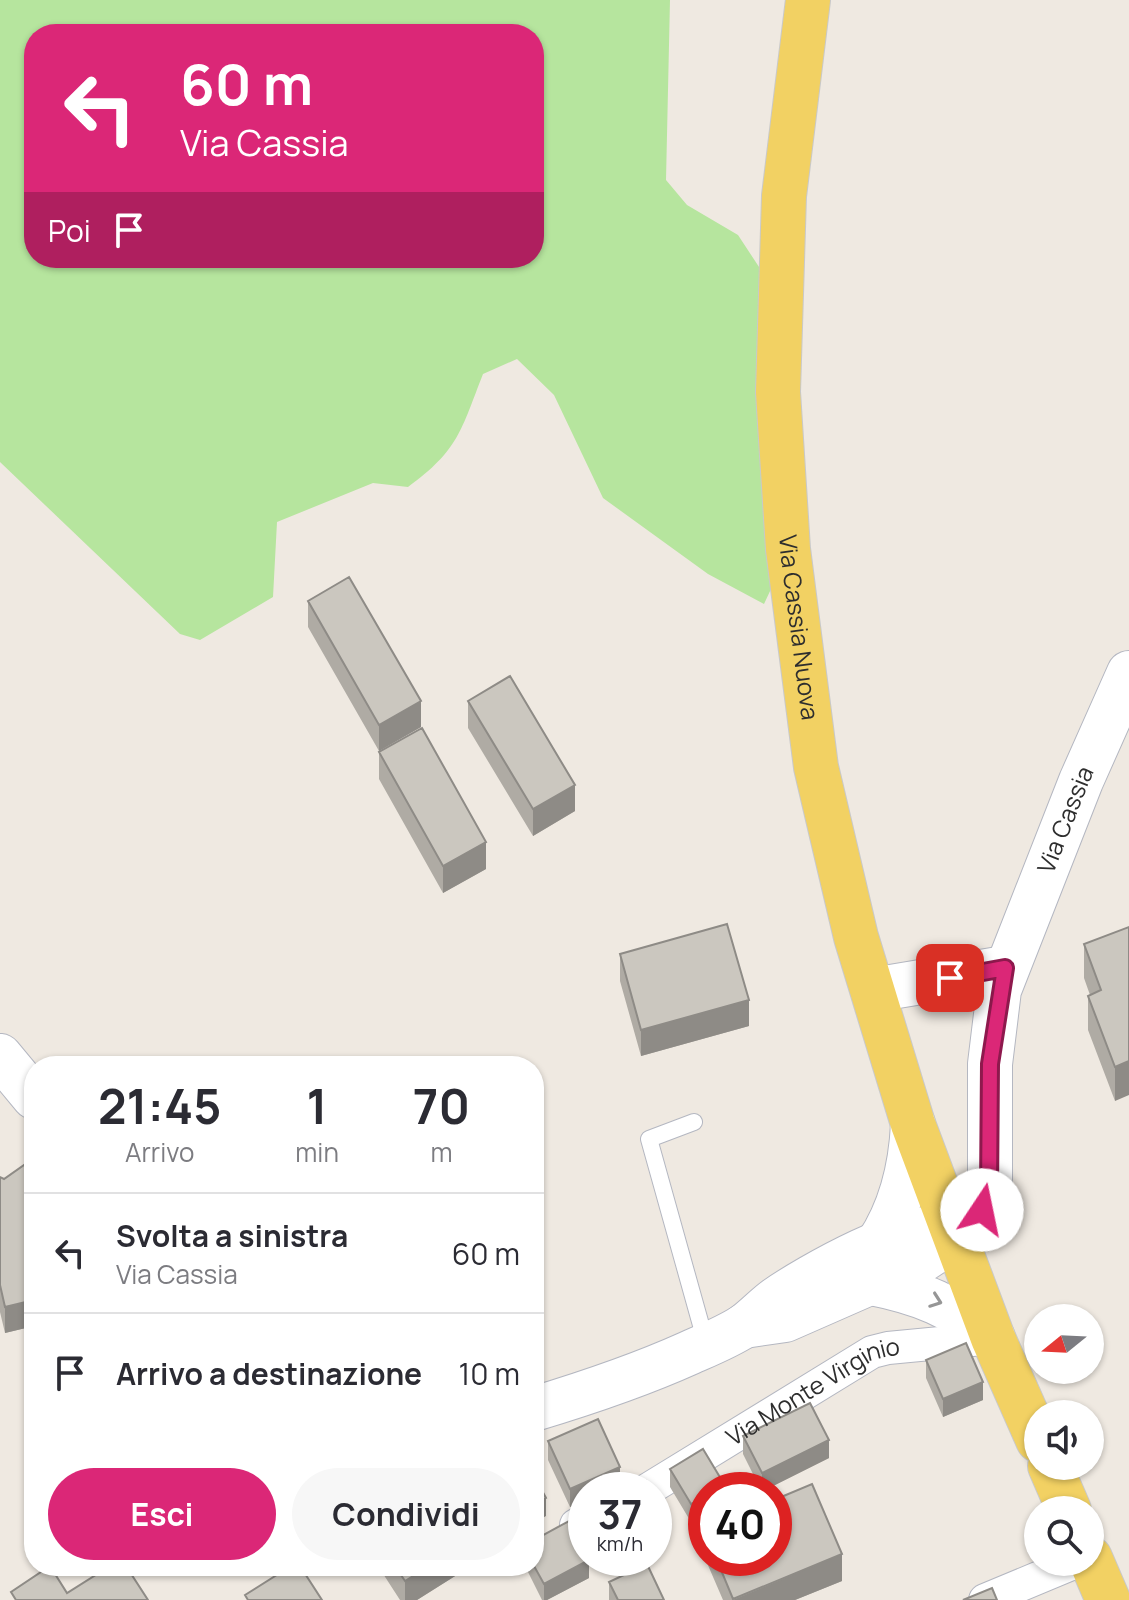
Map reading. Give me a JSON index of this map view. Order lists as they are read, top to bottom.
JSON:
{
  "streets": {
    "main road": ["Via Cassia Nuova"],
    "street": ["Via Cassia", "Via Monte Virginio"]
  },
  "crossings": [
    ["Via Cassia Nuova", "Via Cassia"]
  ],
  "north": "left",
  "page": {
    "turn": ["60 m", "Via Cassia"],
    "then": "Poi",
    "eta": [
      "21:45",
      "Arrivo",
      "1",
      "min",
      "70",
      "m"
    ],
    "list": [
      {
        "name": "Svolta a sinistra",
        "note": "Via Cassia",
        "value": "60 m"
      },
      {
        "name": "Arrivo a destinazione",
        "value": "10 m"
      }
    ],
    "buttons": ["Esci", "Condividi"],
    "speed": "37 km/h",
    "limit": "40"
  }
}
